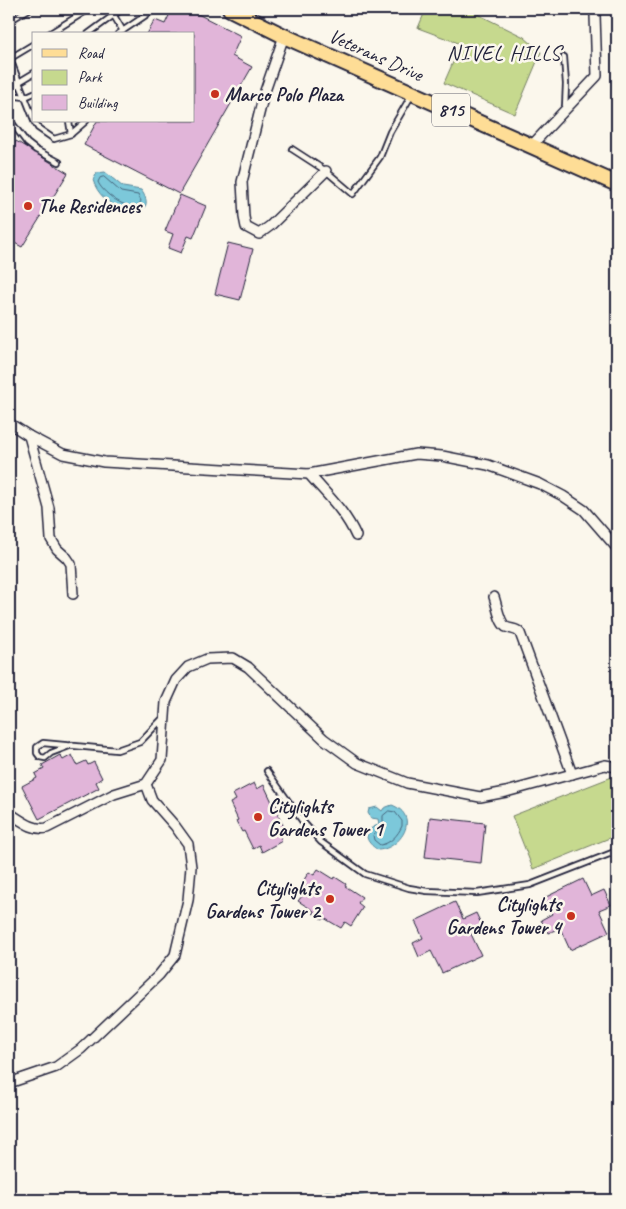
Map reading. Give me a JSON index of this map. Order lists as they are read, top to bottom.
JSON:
{
  "streets": {
    "main road": ["Veterans Drive", "815"]
  },
  "districts": ["NIVEL HILLS"],
  "places": [
    "Marco Polo Plaza",
    "The Residences",
    "Citylights Gardens Tower 1",
    "Citylights Gardens Tower 2",
    "Citylights Gardens Tower 4"
  ],
  "legend": ["Road", "Park", "Building"]
}
